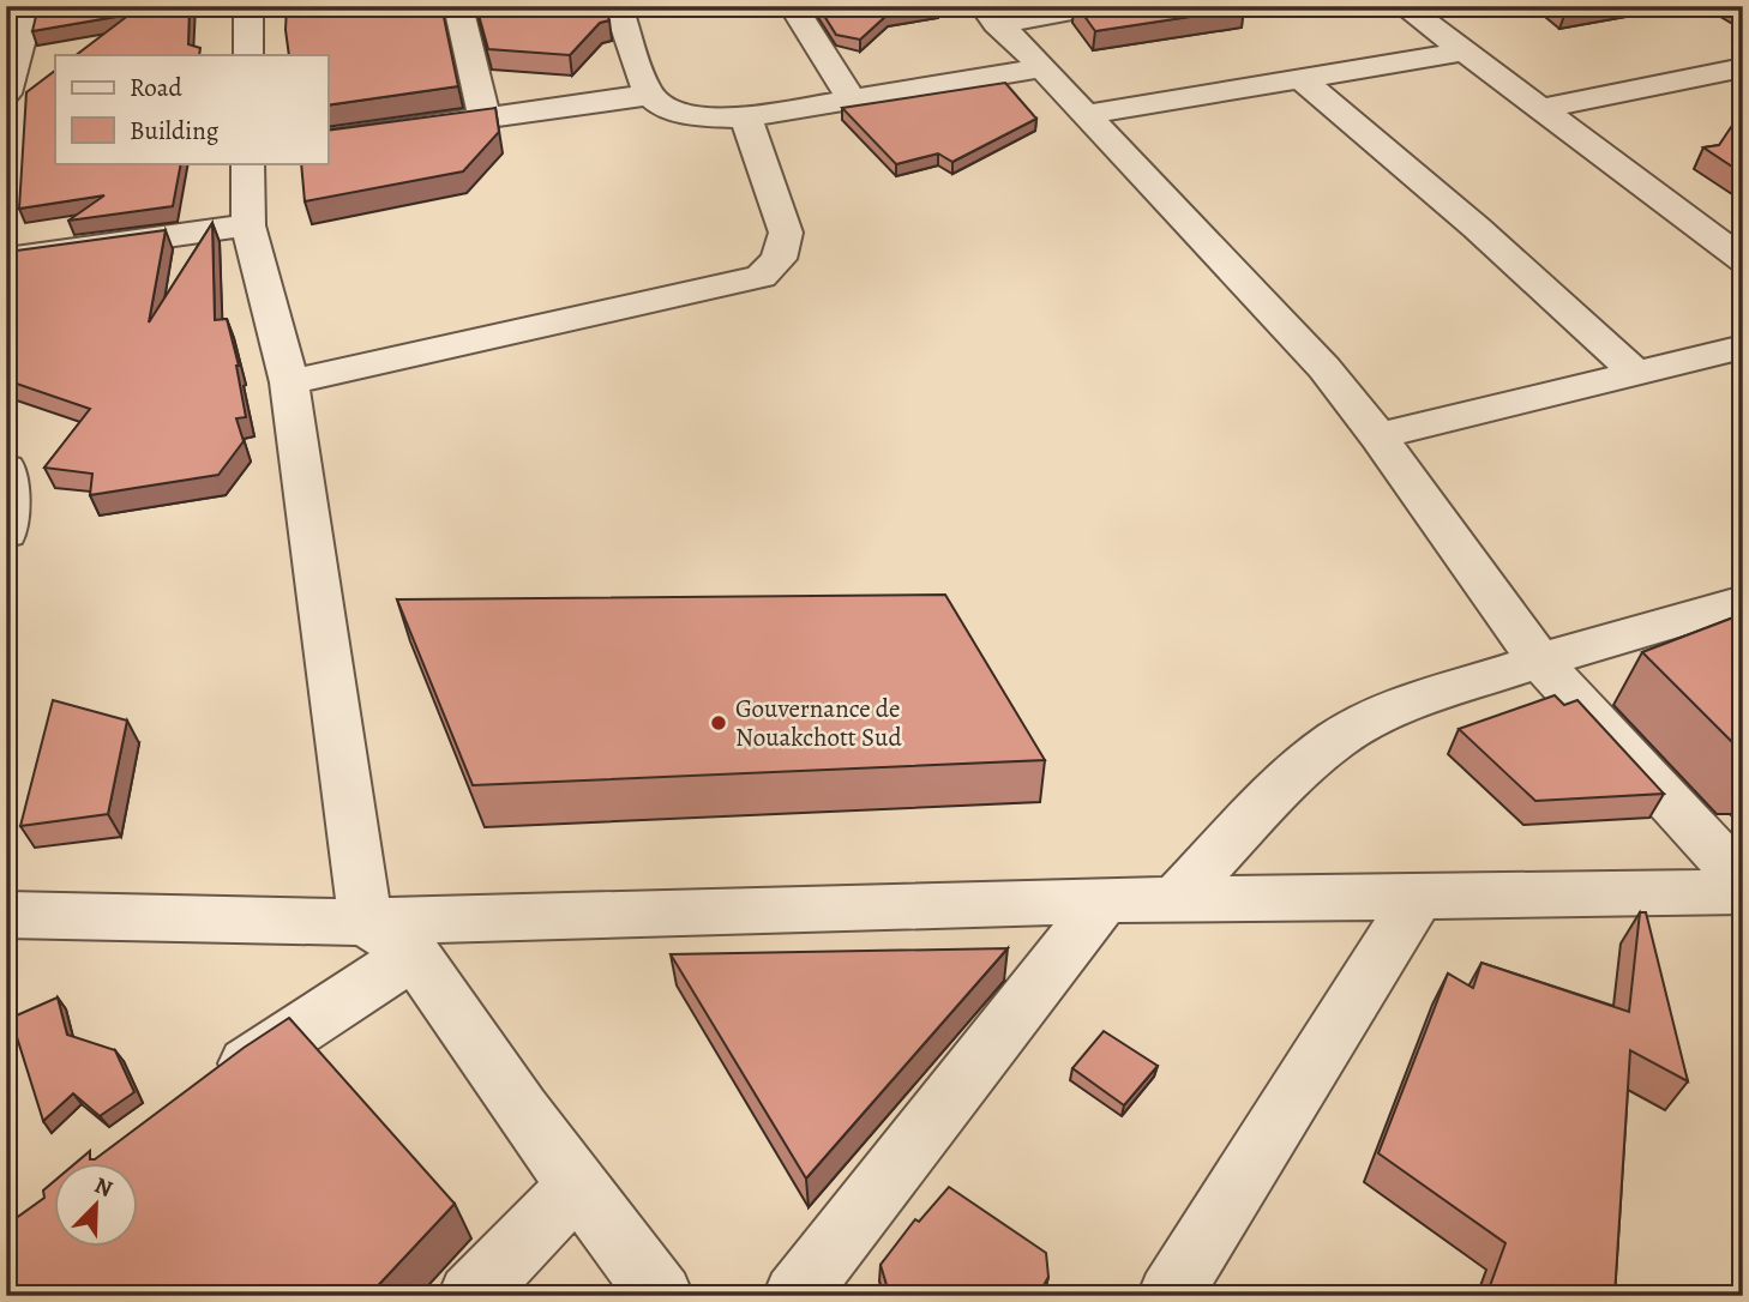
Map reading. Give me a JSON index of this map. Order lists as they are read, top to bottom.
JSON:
{
  "places": ["Gouvernance de Nouakchott Sud"],
  "legend": ["Road", "Building"],
  "north": "top right"
}
